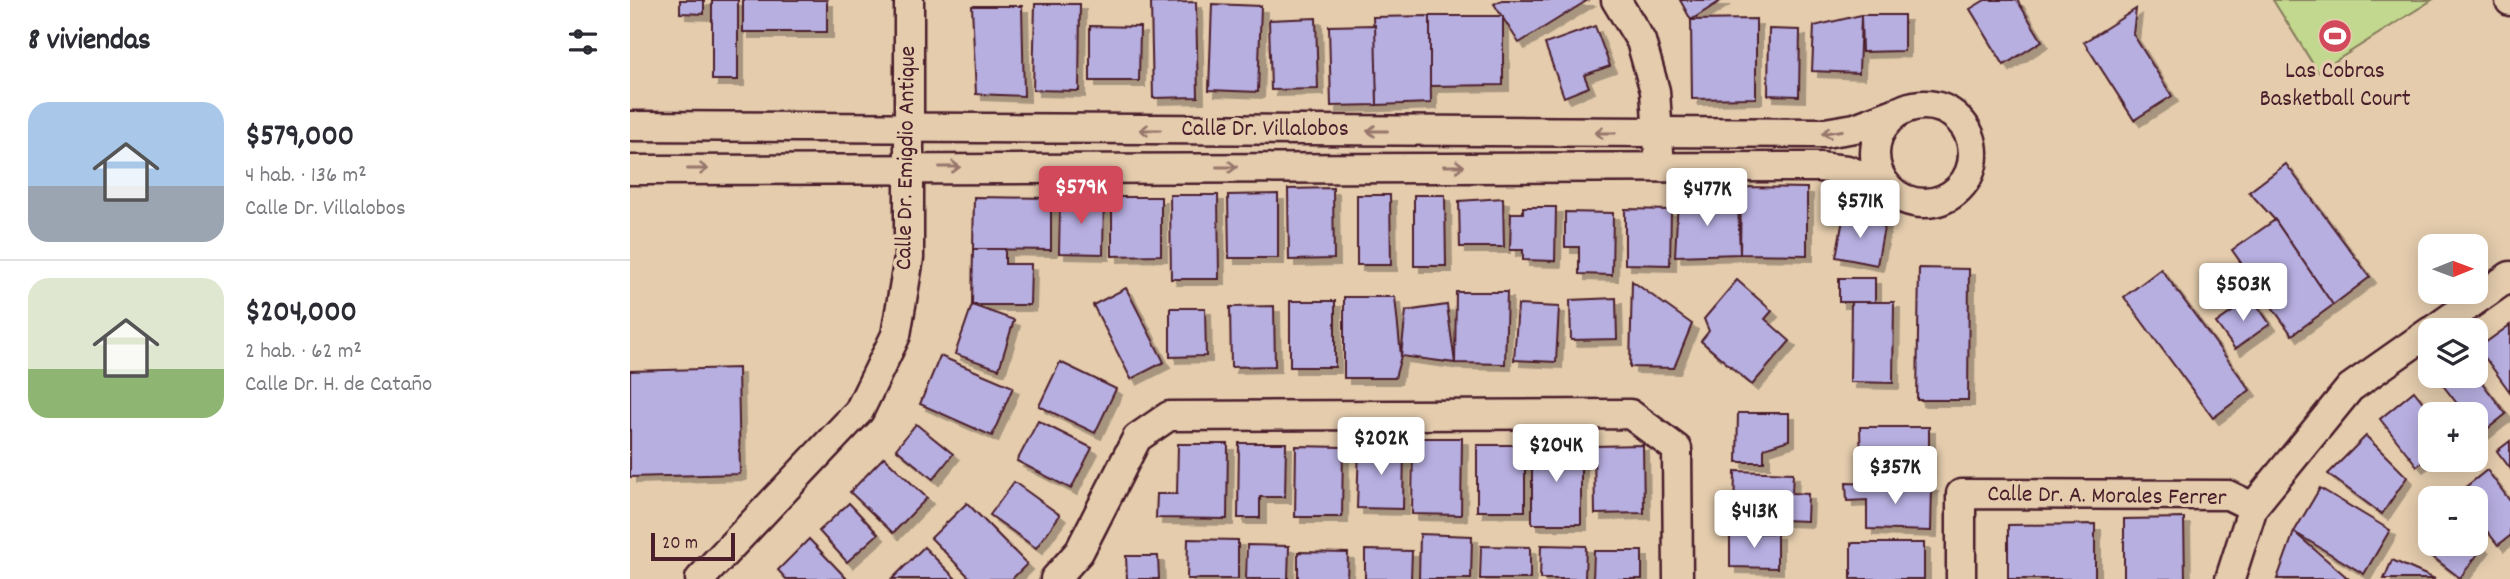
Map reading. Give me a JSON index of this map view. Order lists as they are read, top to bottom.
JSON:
{
  "streets": {
    "street": ["Calle Dr. Villalobos", "Calle Dr. Emigdio Antique", "Calle Dr. A. Morales Ferrer"]
  },
  "crossings": [
    ["Calle Dr. Villalobos", "Calle Dr. Emigdio Antique"]
  ],
  "places": {
    "sports": ["Las Cobras Basketball Court"]
  },
  "scale_bar": "20 m",
  "north": "right",
  "page": {
    "heading": "8 viviendas",
    "list": [
      {
        "name": "$579,000",
        "note": "4 hab. · 136 m² · Calle Dr. Villalobos"
      },
      {
        "name": "$204,000",
        "note": "2 hab. · 62 m² · Calle Dr. H. de Cataño"
      }
    ],
    "price": [
      "$579K",
      "$477K",
      "$571K",
      "$503K",
      "$202K",
      "$204K",
      "$357K",
      "$413K"
    ],
    "map_buttons": ["+", "−"],
    "scale": "20 m"
  }
}
